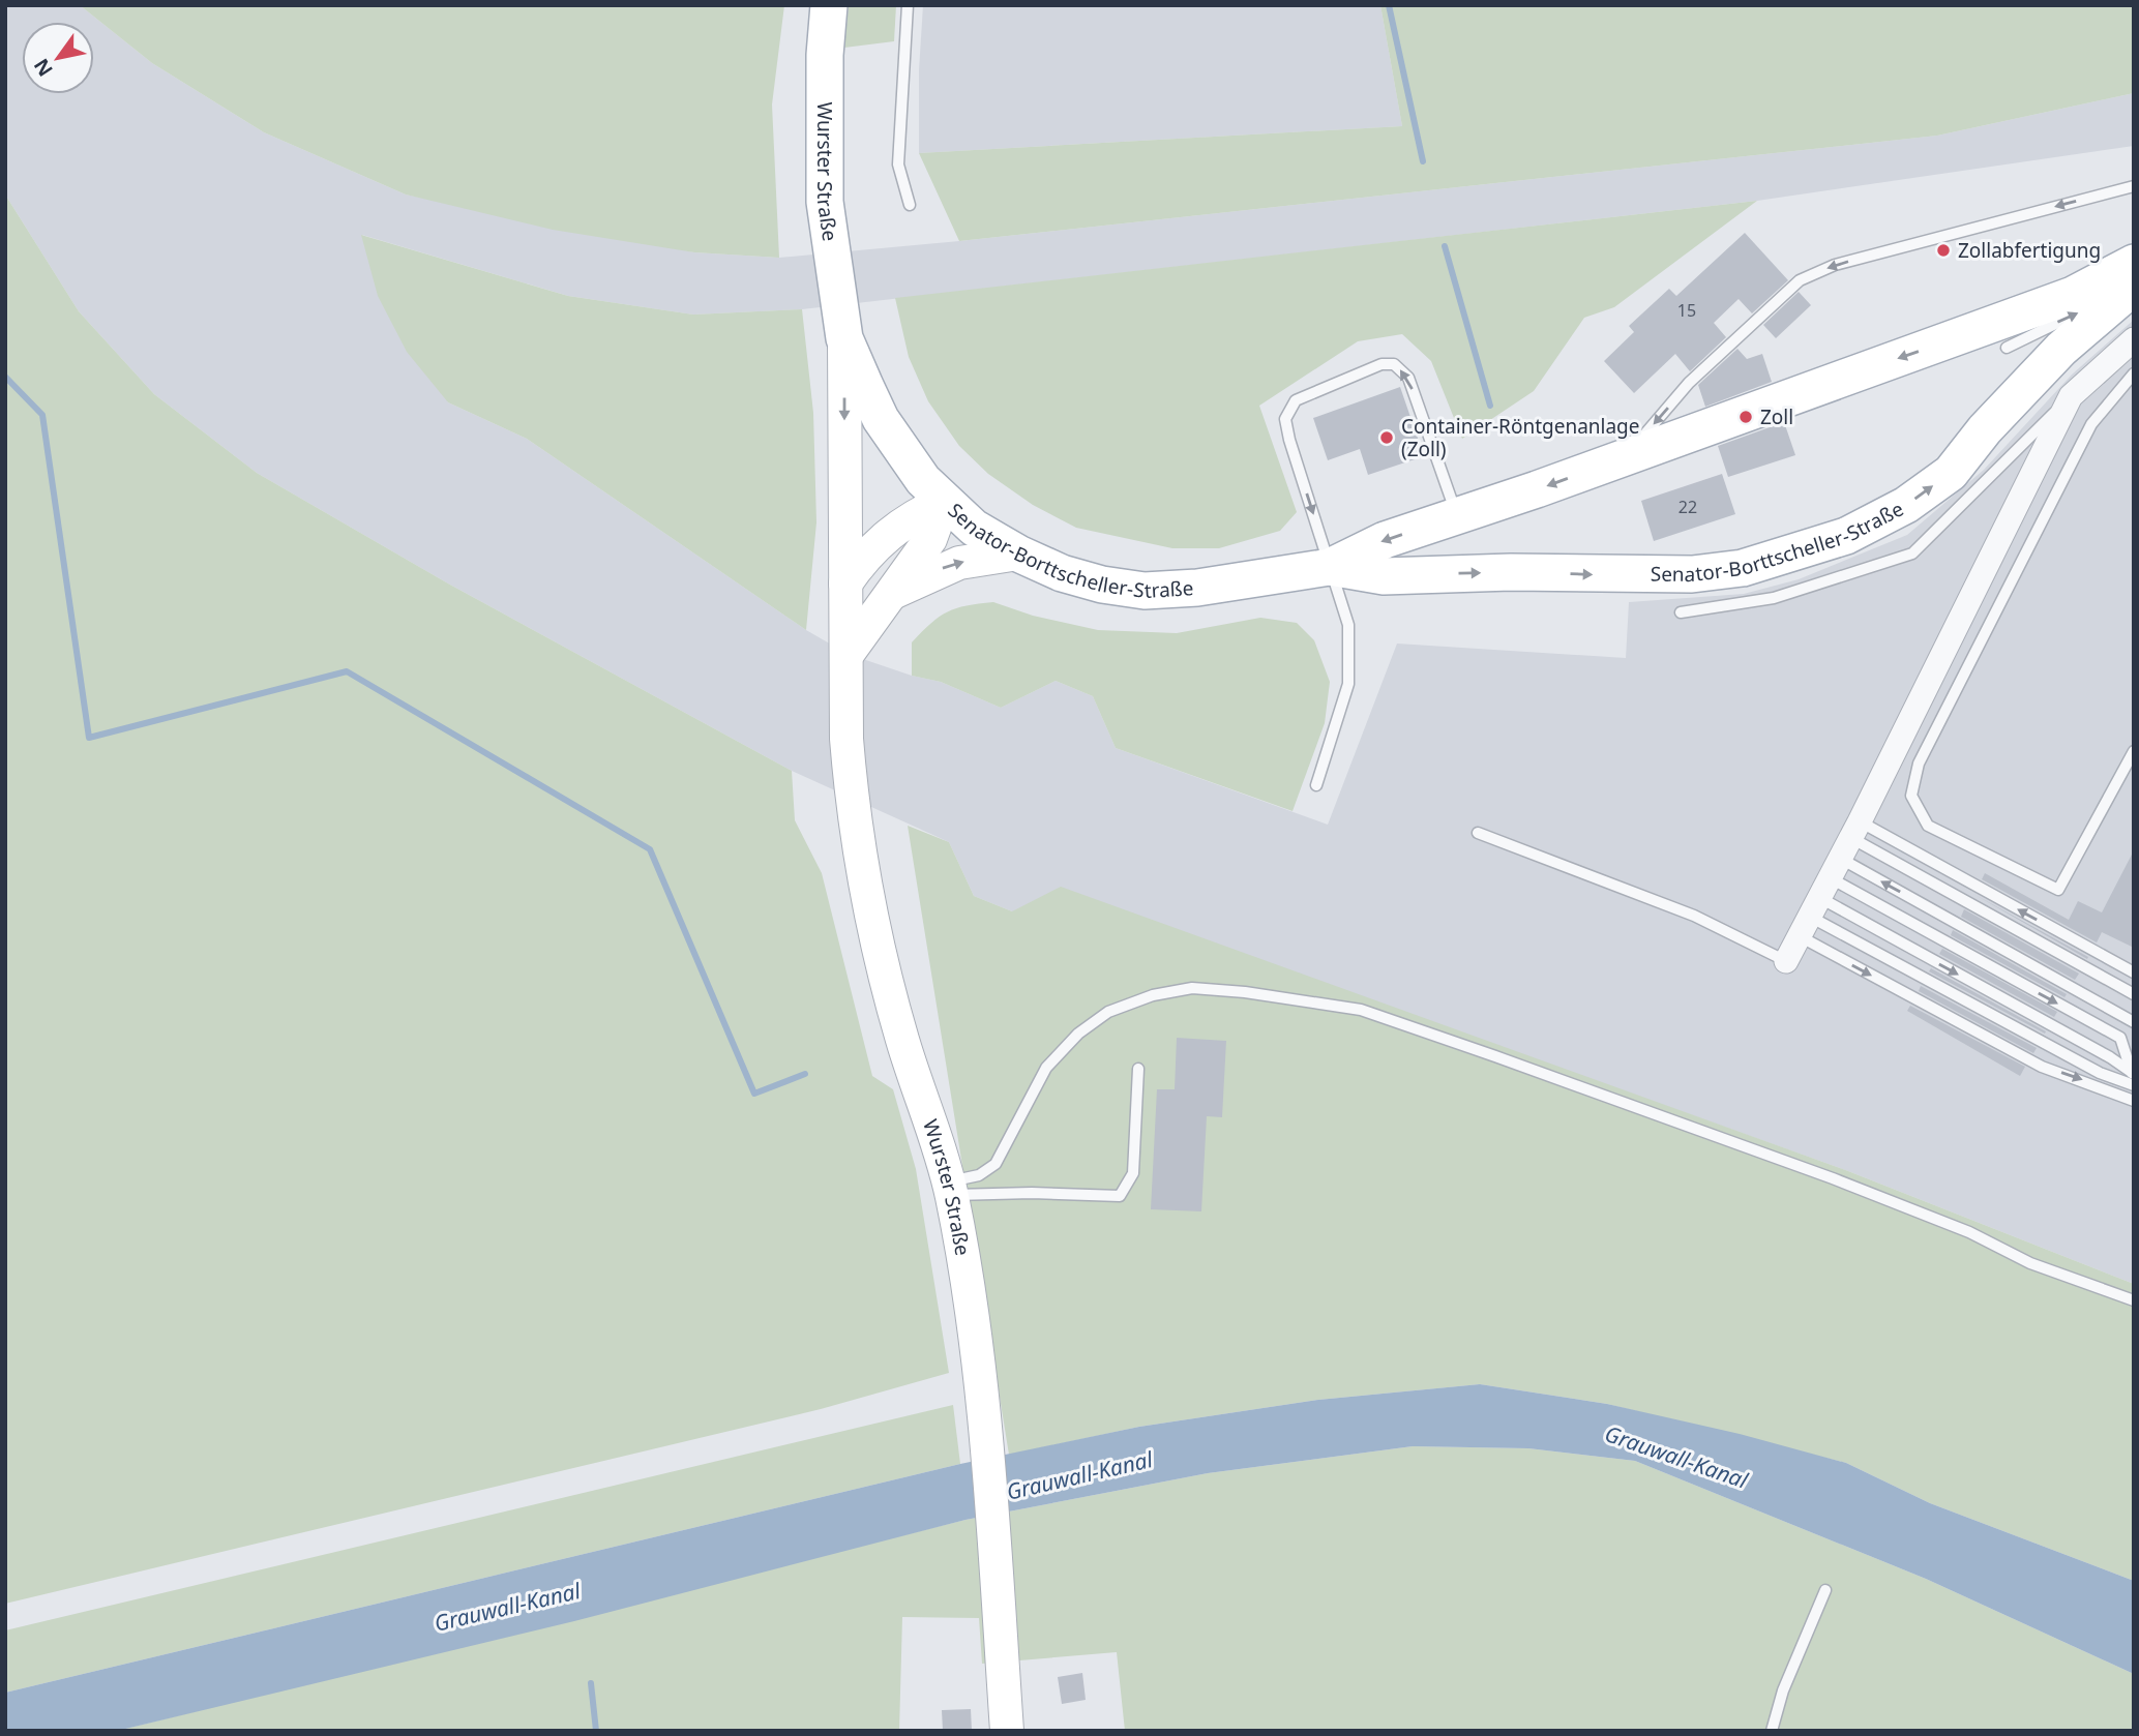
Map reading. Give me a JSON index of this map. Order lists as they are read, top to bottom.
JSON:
{
  "streets": {
    "main road": ["Wurster Straße", "Senator-Borttscheller-Straße"]
  },
  "crossings": [
    ["Wurster Straße", "Senator-Borttscheller-Straße"]
  ],
  "water": ["Grauwall-Kanal"],
  "places": ["Zollabfertigung", "Zoll", "Container-Röntgenanlage (Zoll)"],
  "house_numbers": ["15", "22"],
  "north": "bottom left"
}
